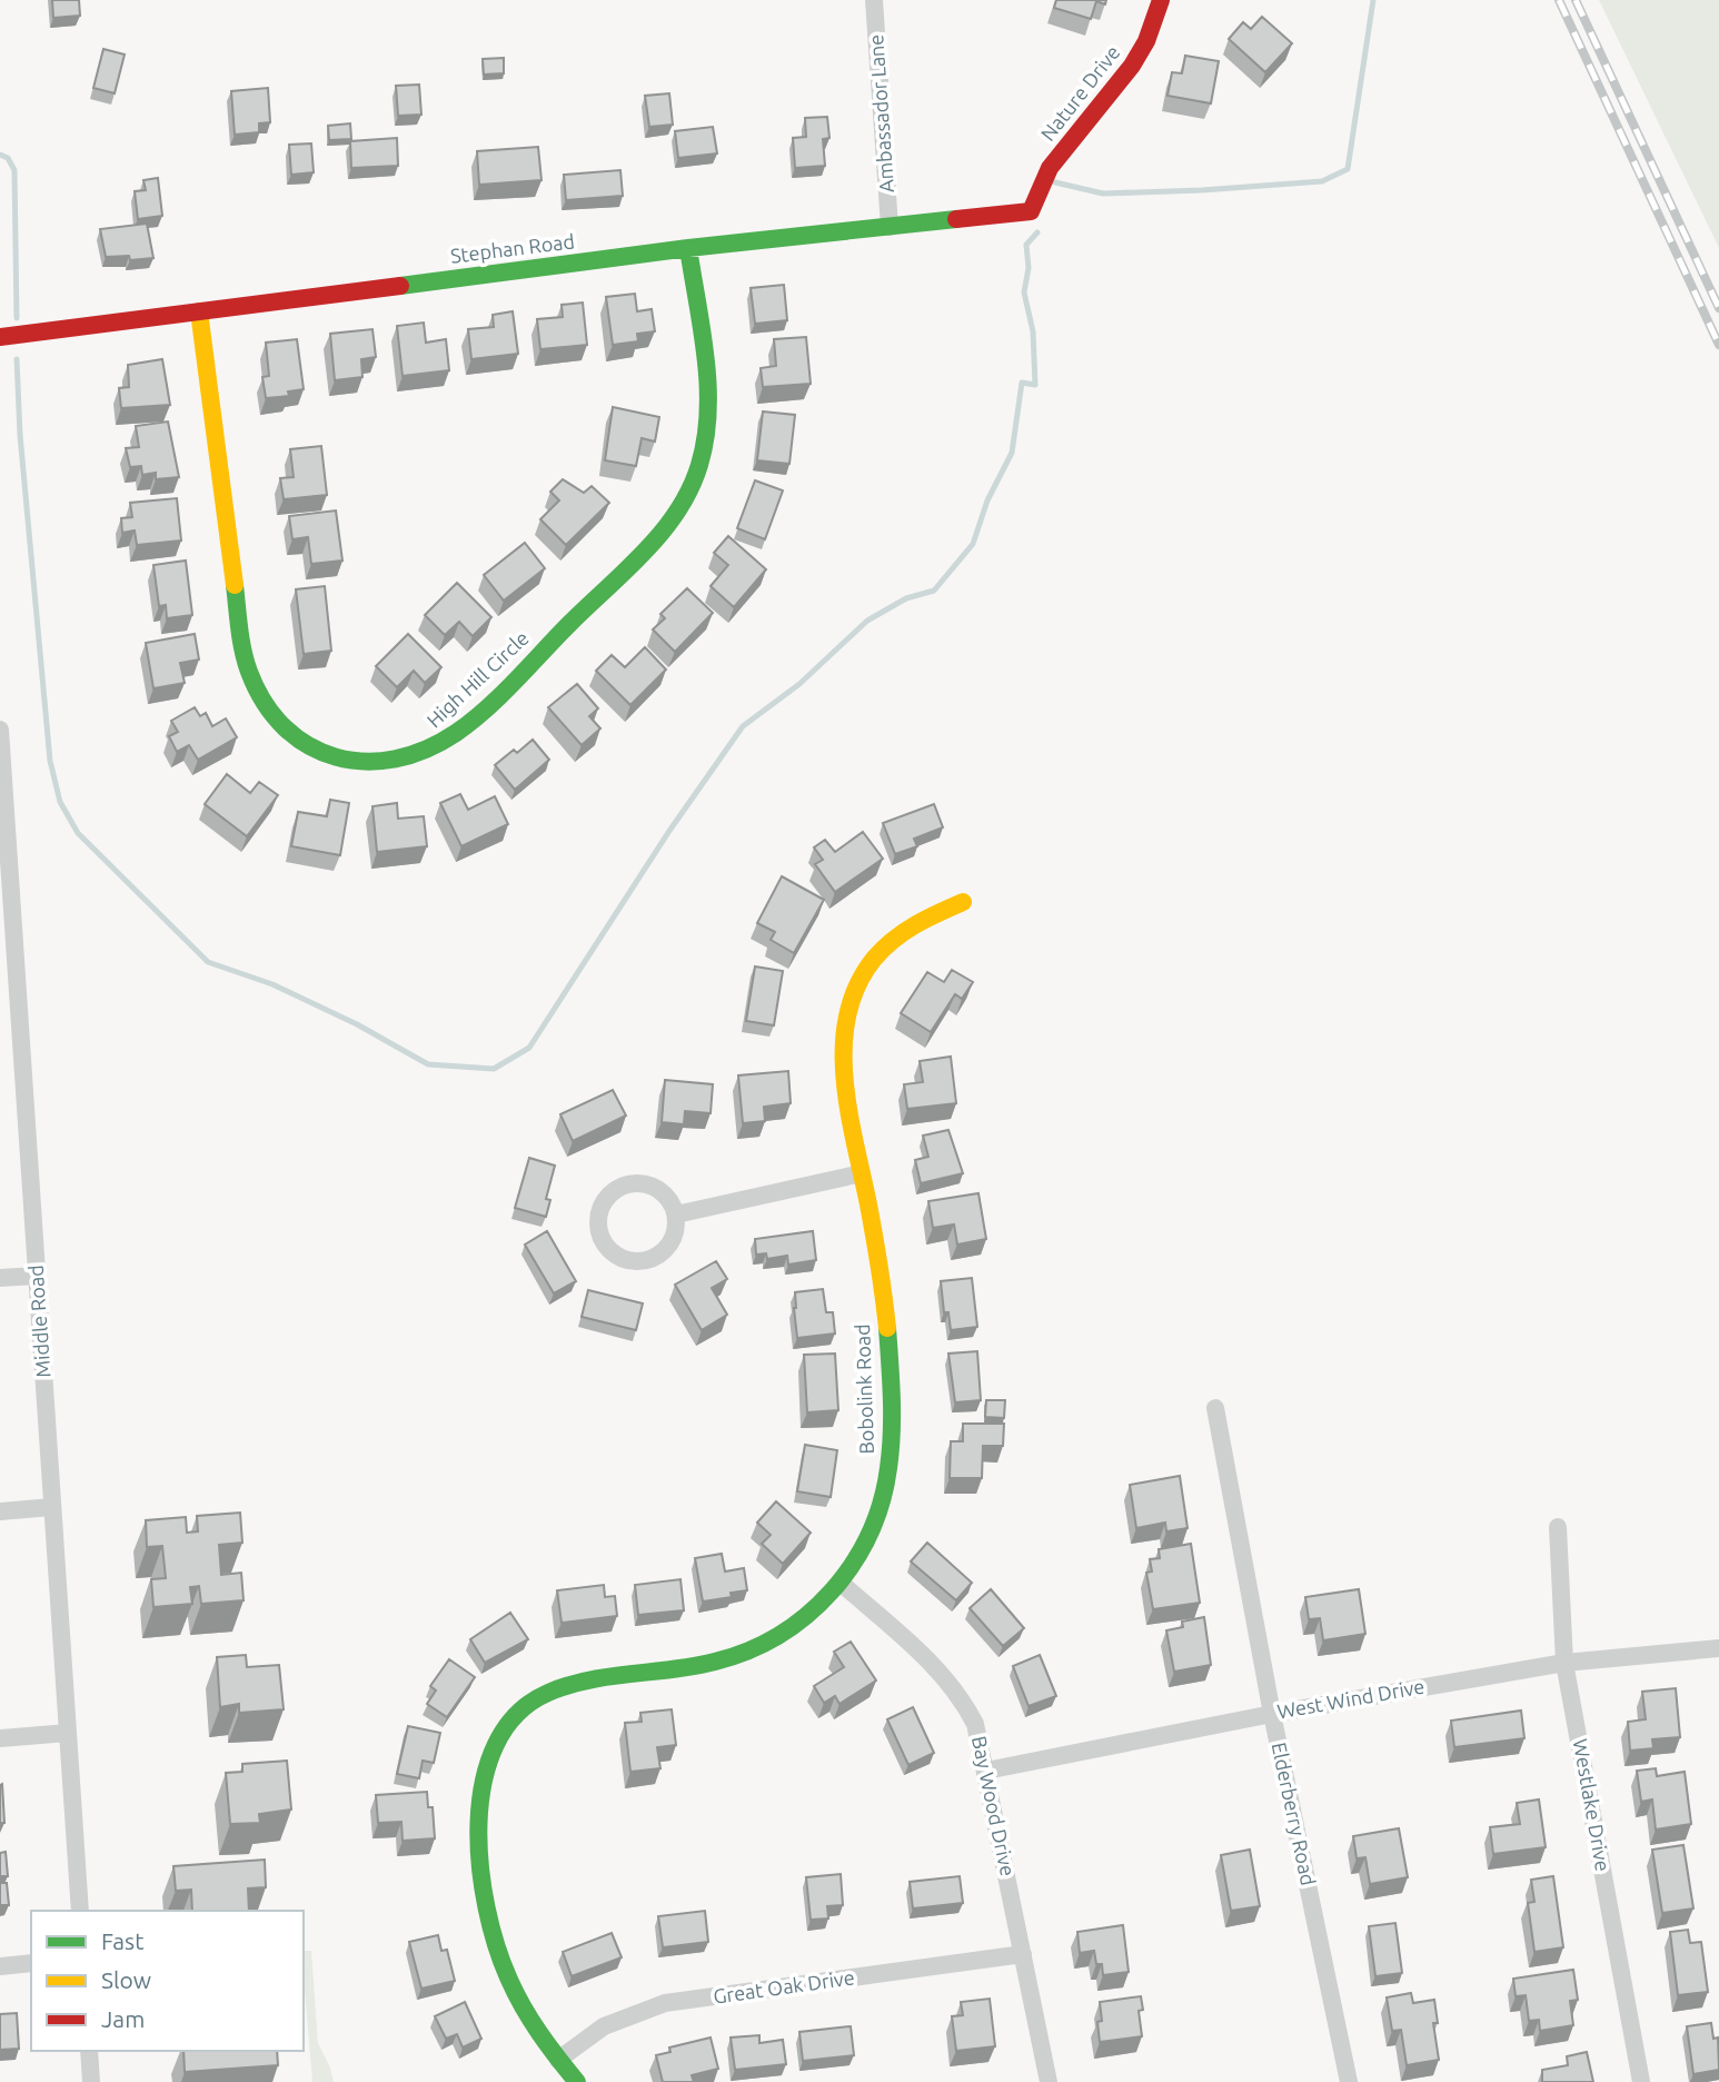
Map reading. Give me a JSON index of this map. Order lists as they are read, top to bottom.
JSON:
{
  "streets": {
    "street": [
      "Nature Drive",
      "Ambassador Lane",
      "Stephan Road",
      "High Hill Circle",
      "Middle Road",
      "Bobolink Road",
      "West Wind Drive",
      "Westlake Drive",
      "Bay Wood Drive",
      "Elderberry Road",
      "Great Oak Drive"
    ]
  },
  "crossings": [
    ["Nature Drive", "Stephan Road"],
    ["Ambassador Lane", "Stephan Road"],
    ["Stephan Road", "High Hill Circle"],
    ["Bobolink Road", "Bay Wood Drive"],
    ["Bobolink Road", "Great Oak Drive"],
    ["West Wind Drive", "Westlake Drive"],
    ["West Wind Drive", "Bay Wood Drive"],
    ["West Wind Drive", "Elderberry Road"],
    ["Bay Wood Drive", "Great Oak Drive"]
  ],
  "legend": ["Fast", "Slow", "Jam"]
}
